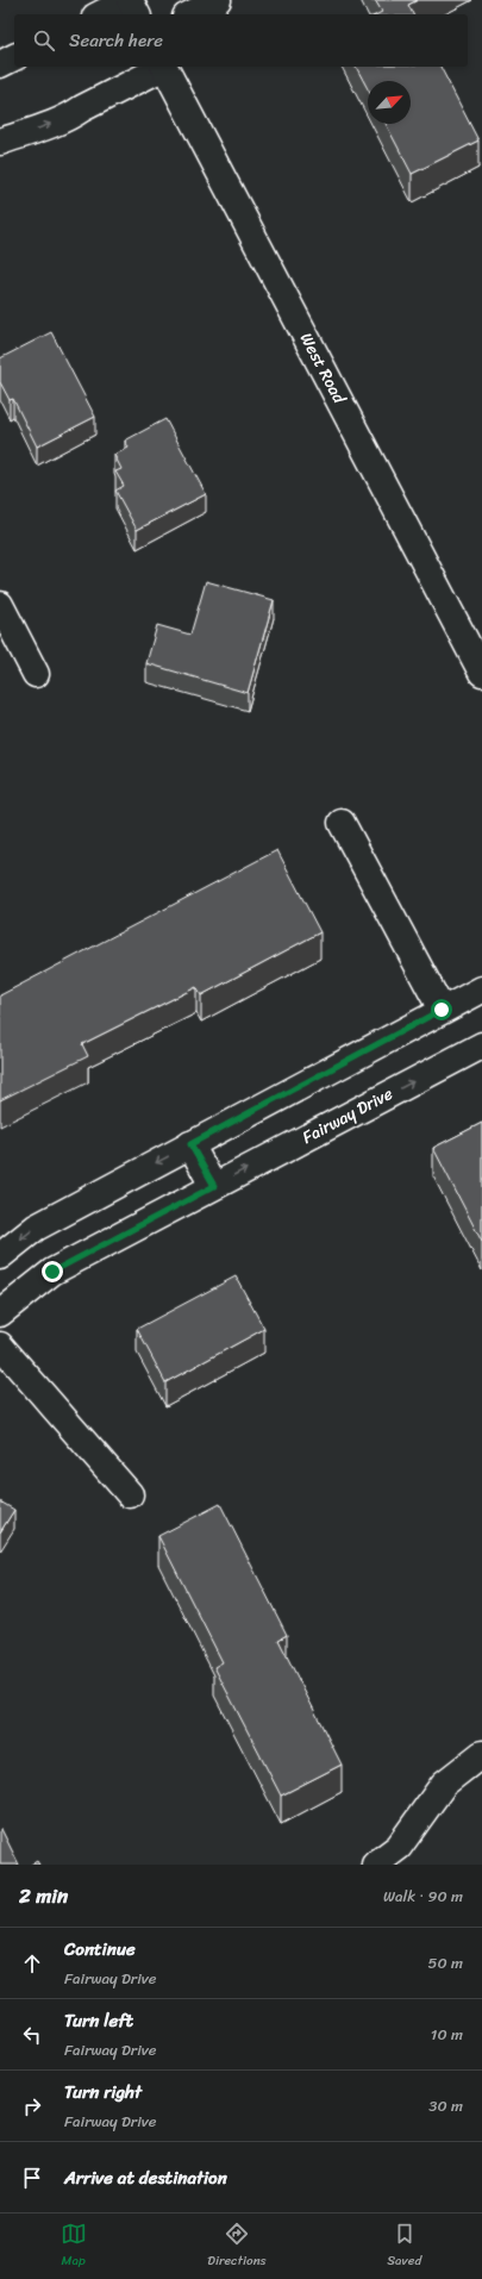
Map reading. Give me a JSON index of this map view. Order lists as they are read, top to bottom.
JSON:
{
  "streets": {
    "street": ["West Road", "Fairway Drive"]
  },
  "north": "top right",
  "page": {
    "search": "Search here",
    "heading": ["2 min", "Walk · 90 m"],
    "list": [
      ["Continue", "Fairway Drive", "50 m"],
      ["Turn left", "Fairway Drive", "10 m"],
      ["Turn right", "Fairway Drive", "30 m"],
      "Arrive at destination"
    ],
    "nav": ["Map", "Directions", "Saved"]
  }
}
